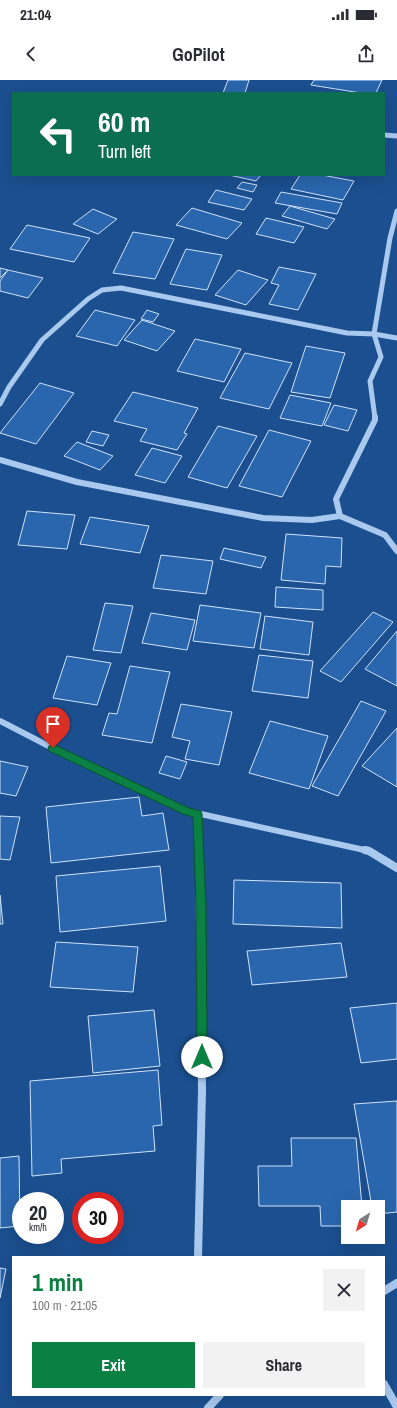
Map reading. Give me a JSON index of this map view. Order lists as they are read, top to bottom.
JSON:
{
  "north": "bottom left",
  "page": {
    "status": "21:04",
    "header": "GoPilot",
    "turn": ["60 m", "Turn left"],
    "speed": "20 km/h",
    "limit": "30",
    "heading": ["1 min", "100 m · 21:05"],
    "buttons": ["Exit", "Share"]
  }
}
